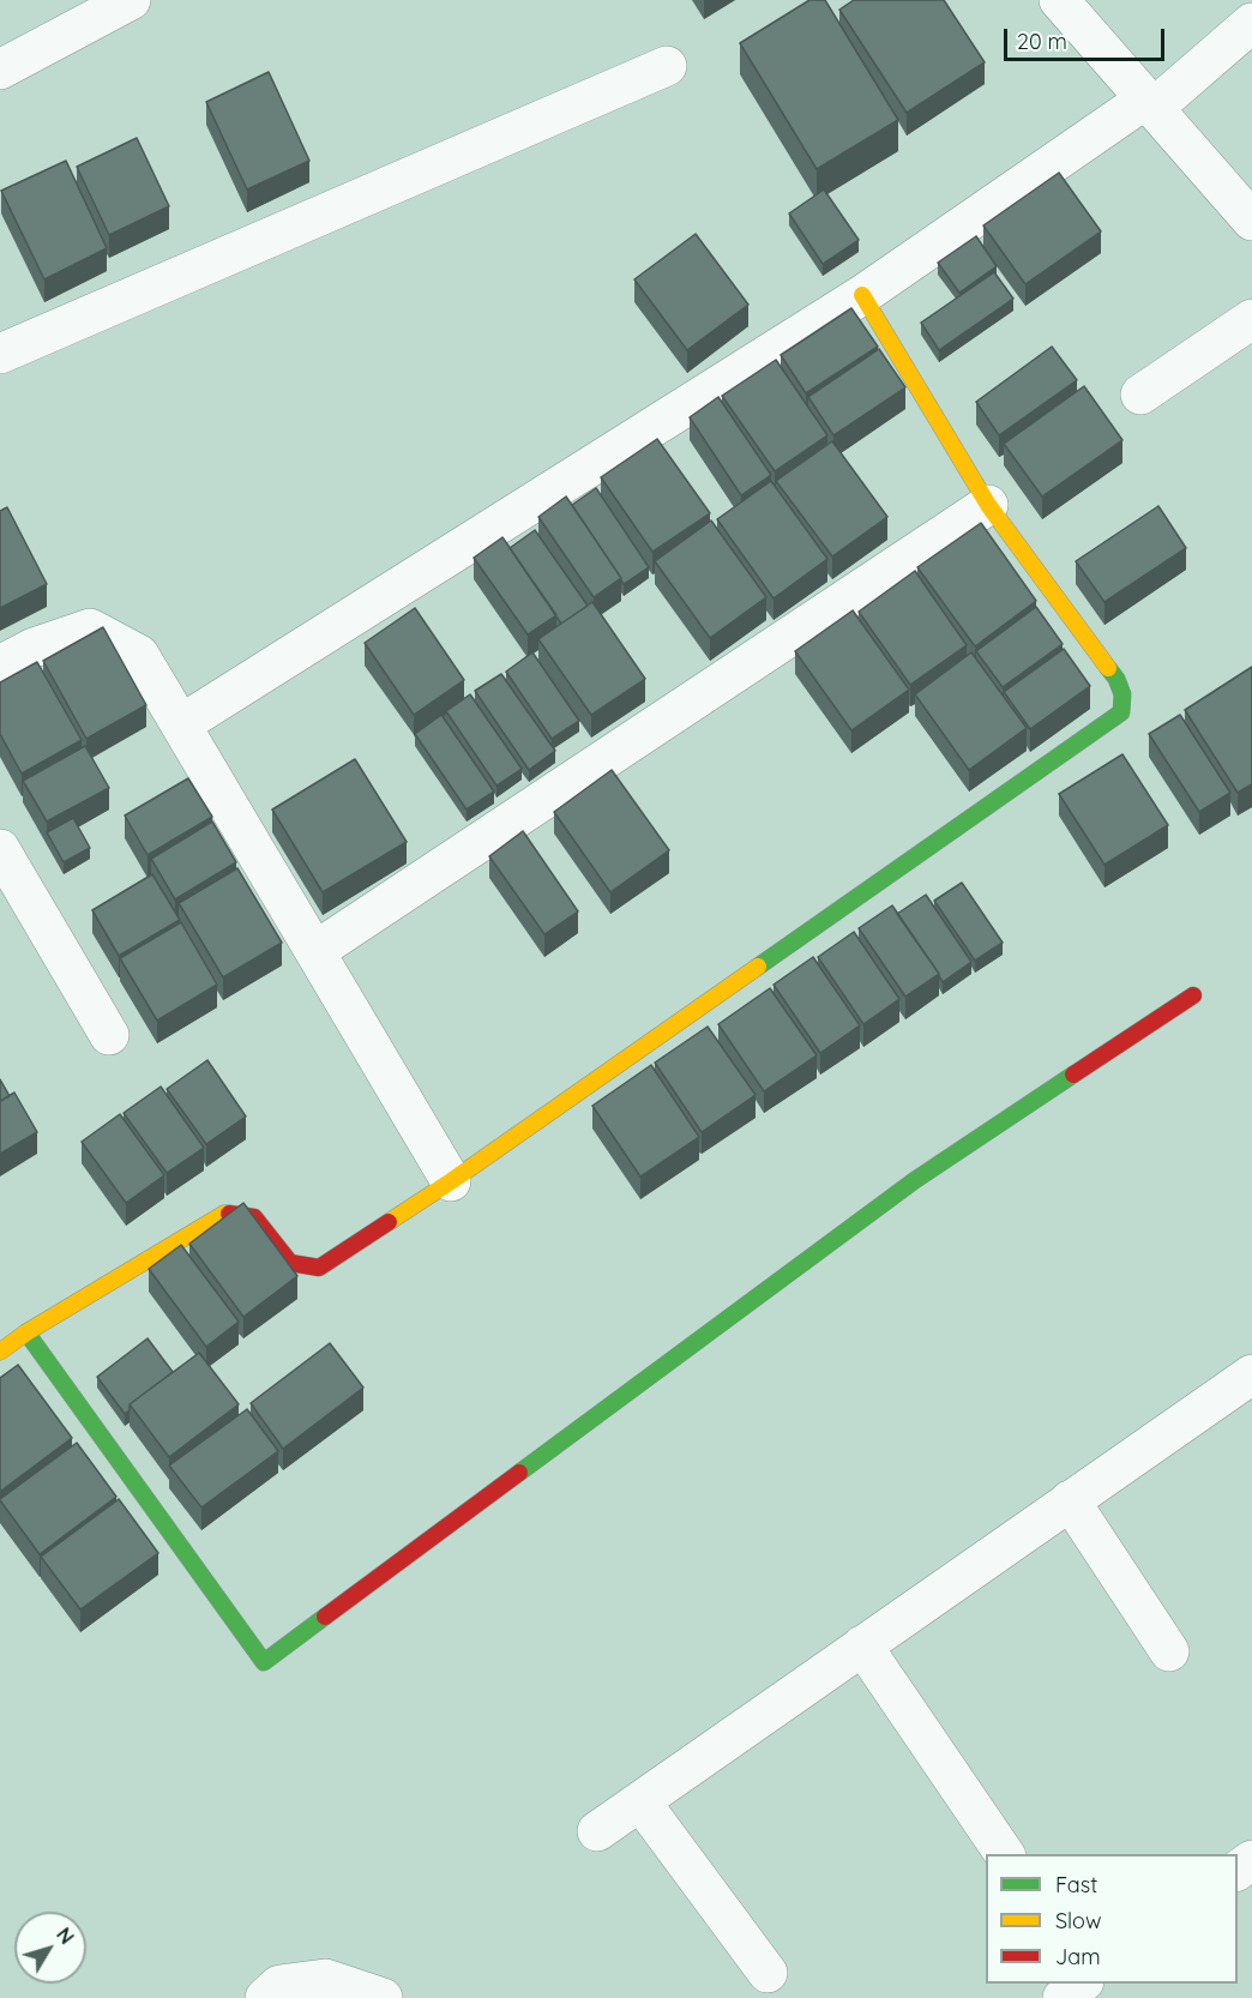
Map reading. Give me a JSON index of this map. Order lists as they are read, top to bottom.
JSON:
{
  "legend": ["Fast", "Slow", "Jam"],
  "scale_bar": "20 m",
  "north": "top right"
}
